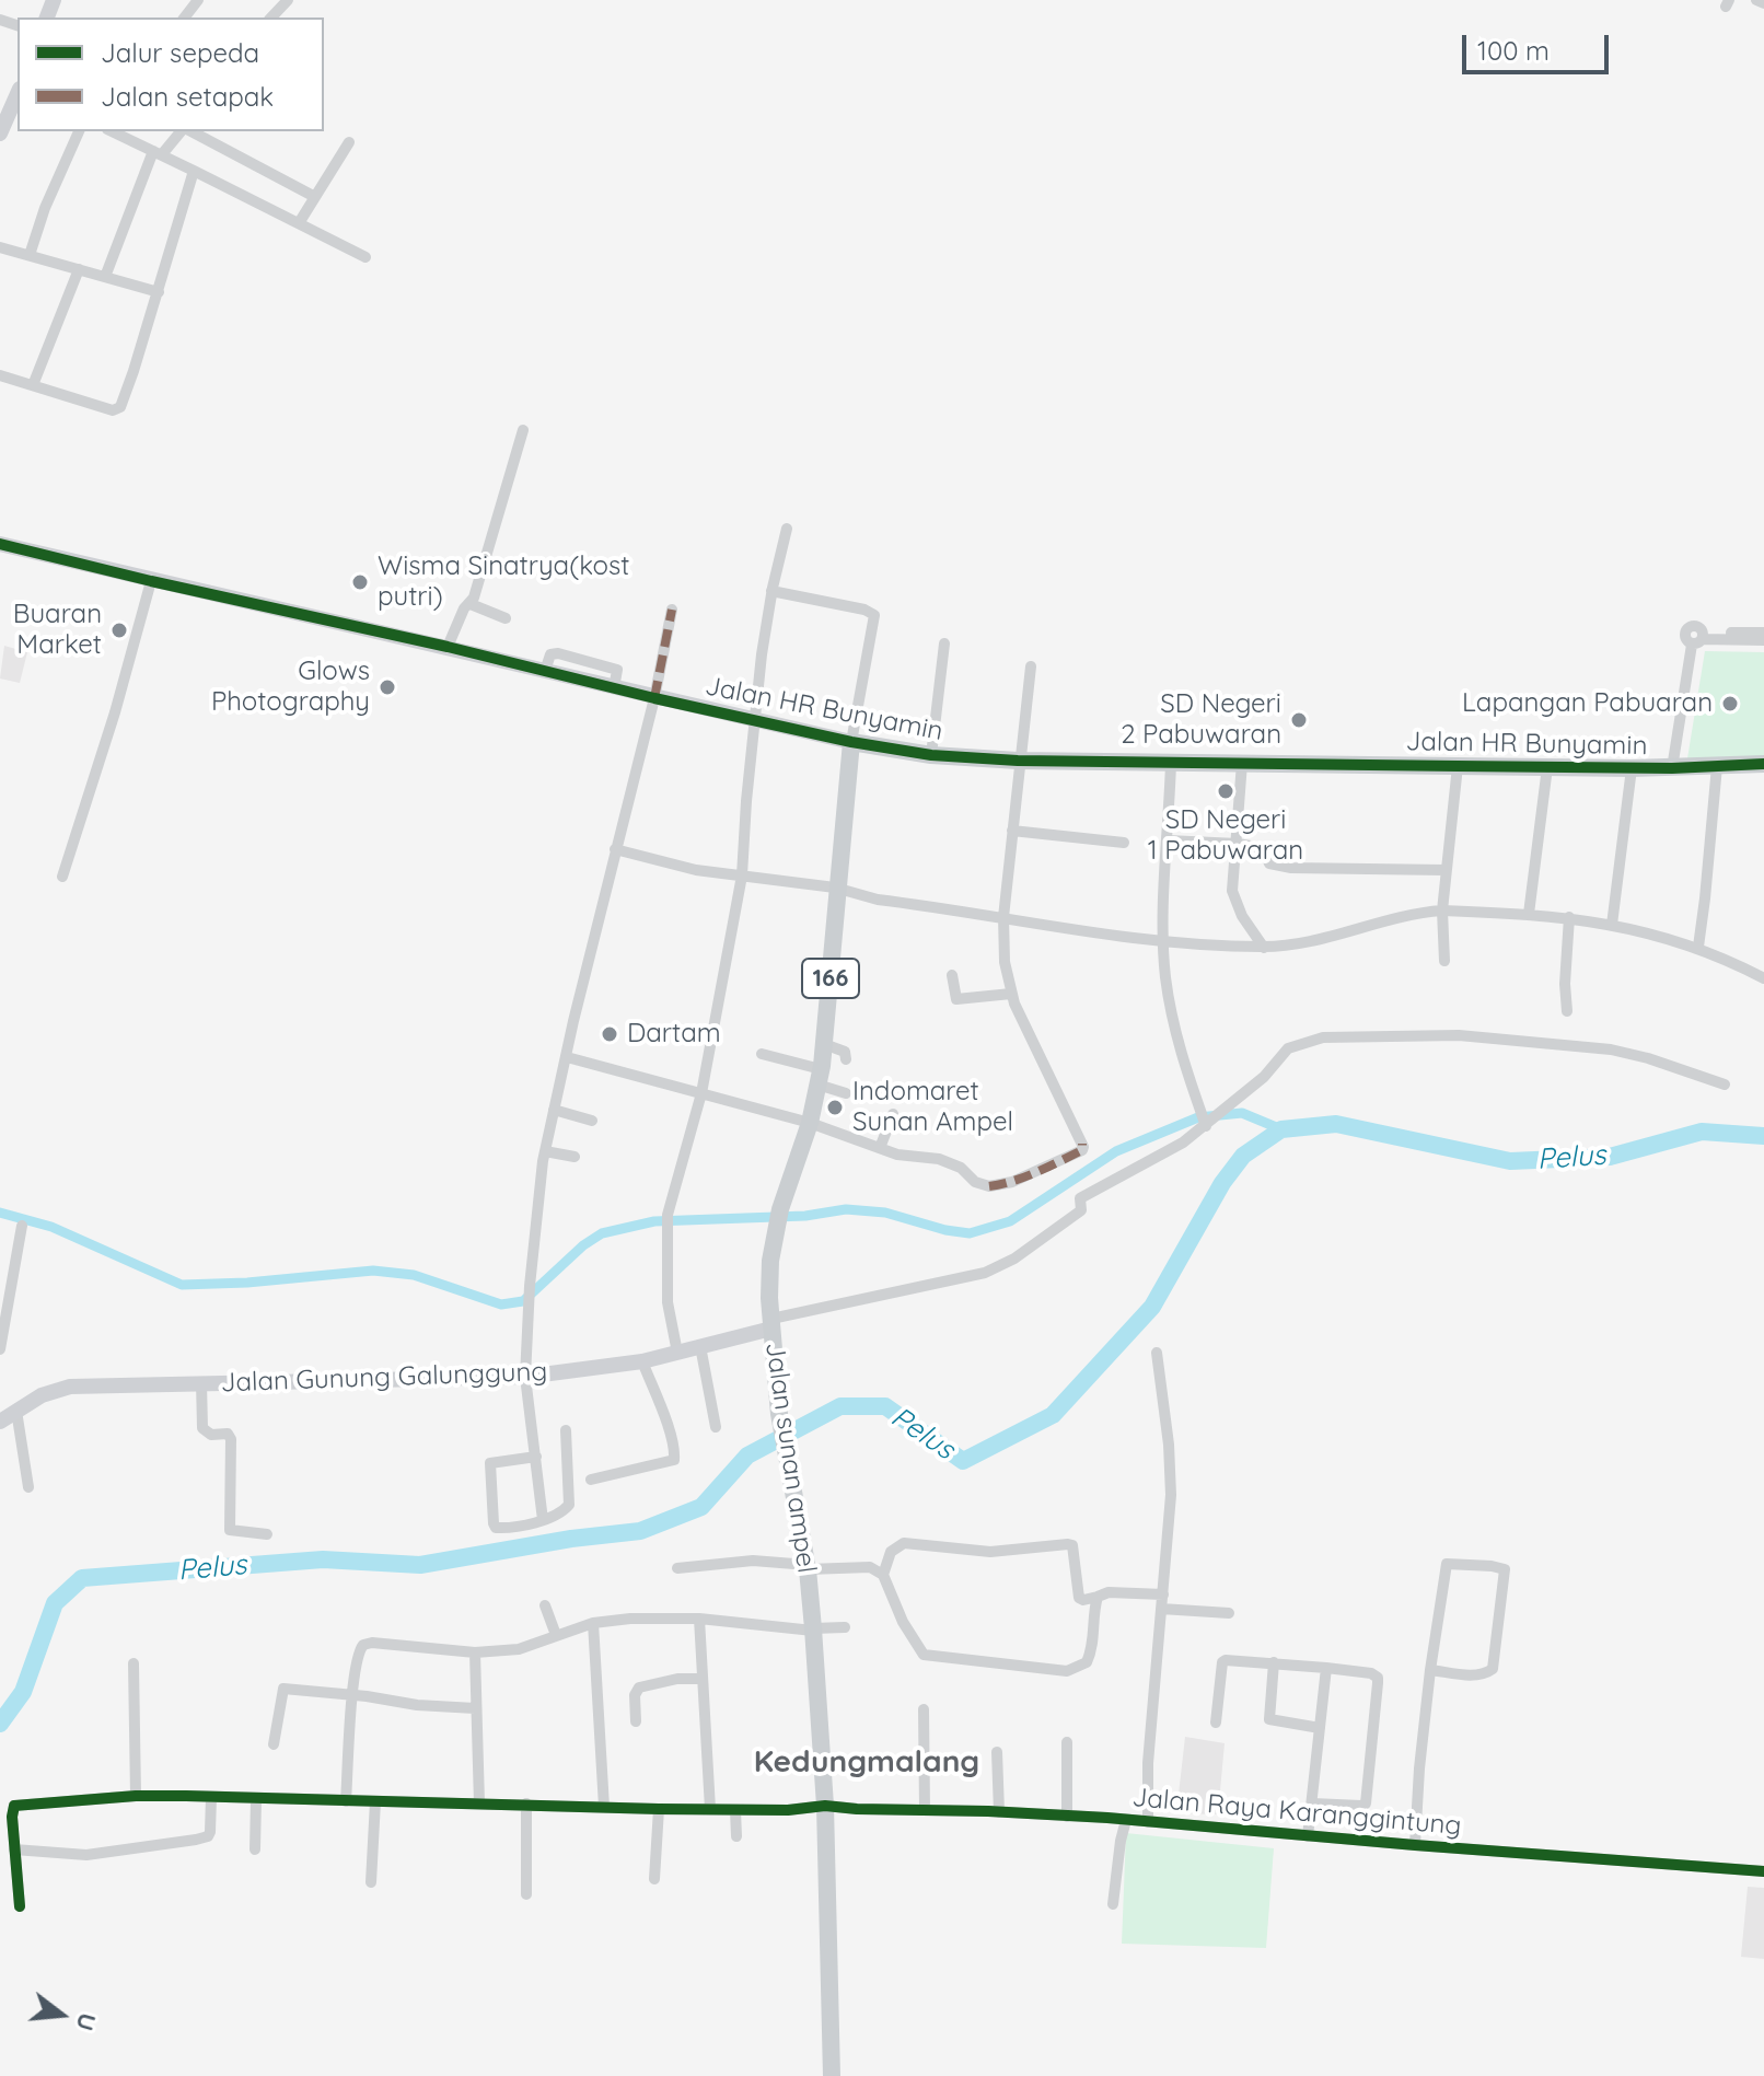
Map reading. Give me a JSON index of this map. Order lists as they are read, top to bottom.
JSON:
{
  "streets": {
    "main road": [
      "Jalan HR Bunyamin",
      "166",
      "Jalan Gunung Galunggung",
      "Jalan sunan ampel"
    ],
    "street": ["Jalan Raya Karanggintung"]
  },
  "crossings": [
    ["Jalan HR Bunyamin", "Jalan sunan ampel"],
    ["Jalan Gunung Galunggung", "Jalan sunan ampel"],
    ["Jalan sunan ampel", "Jalan Raya Karanggintung"]
  ],
  "districts": ["Kedungmalang"],
  "water": ["Pelus"],
  "places": [
    "Wisma Sinatrya(kost putri)",
    "Buaran Market",
    "Glows Photography",
    "Lapangan Pabuaran",
    "SD Negeri 2 Pabuwaran",
    "SD Negeri 1 Pabuwaran",
    "Dartam",
    "Indomaret Sunan Ampel"
  ],
  "legend": ["Jalur sepeda", "Jalan setapak"],
  "scale_bar": "100 m",
  "north": "right"
}
